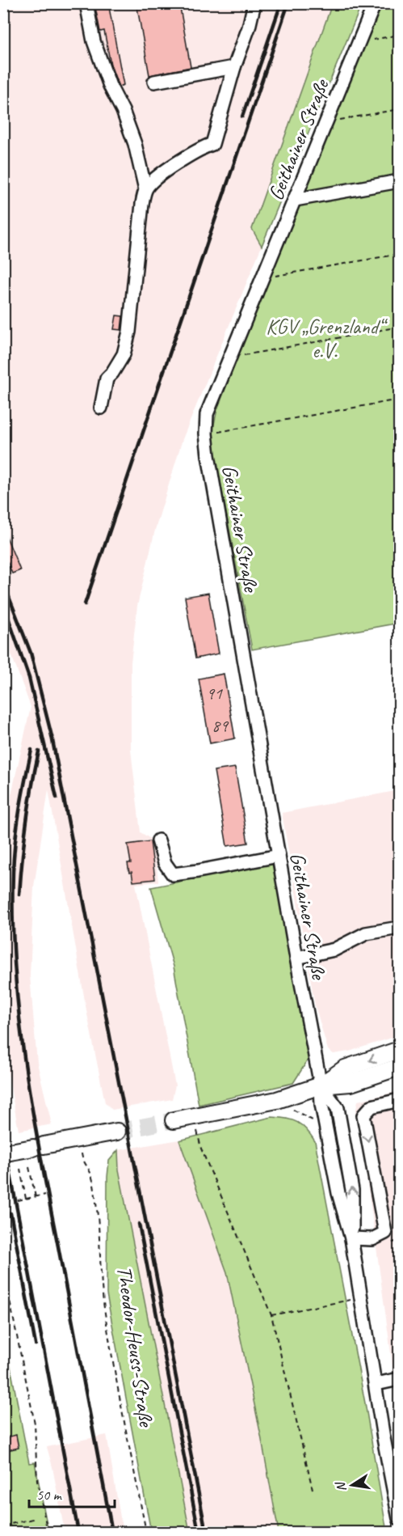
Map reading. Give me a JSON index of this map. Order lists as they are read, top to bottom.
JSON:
{
  "streets": {
    "street": ["Geithainer Straße"],
    "path": ["Theodor-Heuss-Straße"]
  },
  "parks": ["KGV „Grenzland“ e.V."],
  "house_numbers": ["91", "89"],
  "scale_bar": "50 m",
  "north": "left"
}
